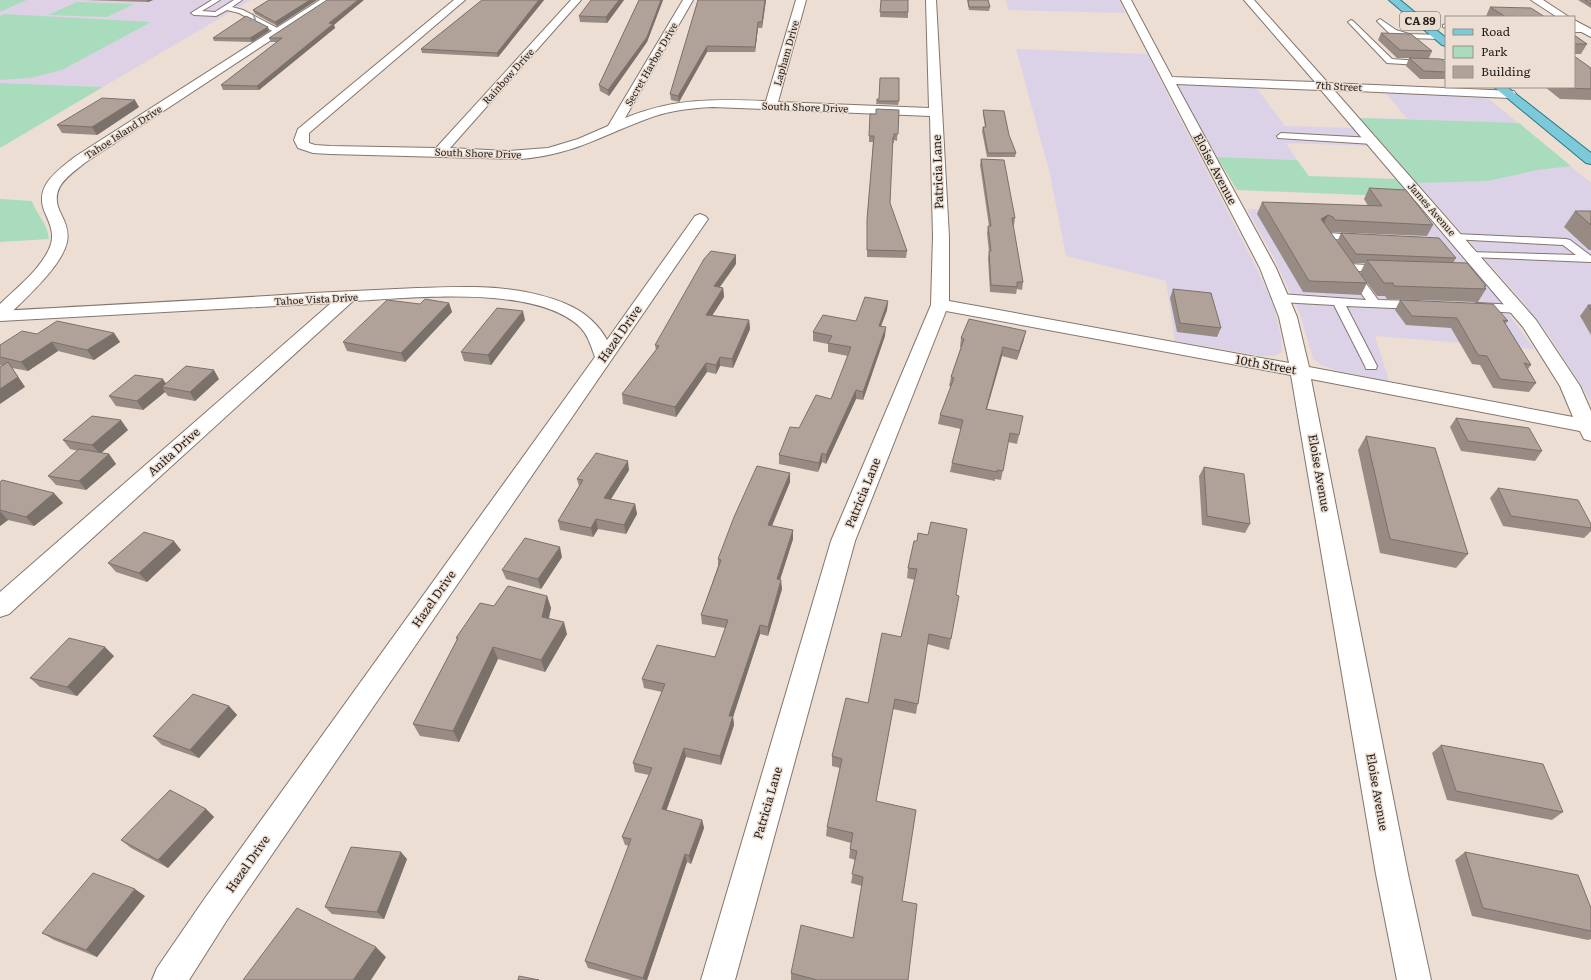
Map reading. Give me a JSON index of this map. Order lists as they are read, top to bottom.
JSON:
{
  "streets": {
    "main road": ["CA 89"],
    "street": [
      "Lapham Drive",
      "Secret Harbor Drive",
      "Rainbow Drive",
      "7th Street",
      "South Shore Drive",
      "Tahoe Island Drive",
      "Eloise Avenue",
      "Patricia Lane",
      "James Avenue",
      "Tahoe Vista Drive",
      "Hazel Drive",
      "10th Street",
      "Anita Drive"
    ]
  },
  "crossings": [
    ["Lapham Drive", "South Shore Drive"],
    ["Secret Harbor Drive", "South Shore Drive"],
    ["Rainbow Drive", "South Shore Drive"],
    ["7th Street", "Eloise Avenue"],
    ["7th Street", "James Avenue"],
    ["South Shore Drive", "Patricia Lane"],
    ["Tahoe Island Drive", "Tahoe Vista Drive"],
    ["Eloise Avenue", "10th Street"],
    ["Patricia Lane", "10th Street"],
    ["James Avenue", "10th Street"],
    ["Tahoe Vista Drive", "Hazel Drive"],
    ["Tahoe Vista Drive", "Anita Drive"]
  ],
  "legend": ["Road", "Park", "Building"]
}
